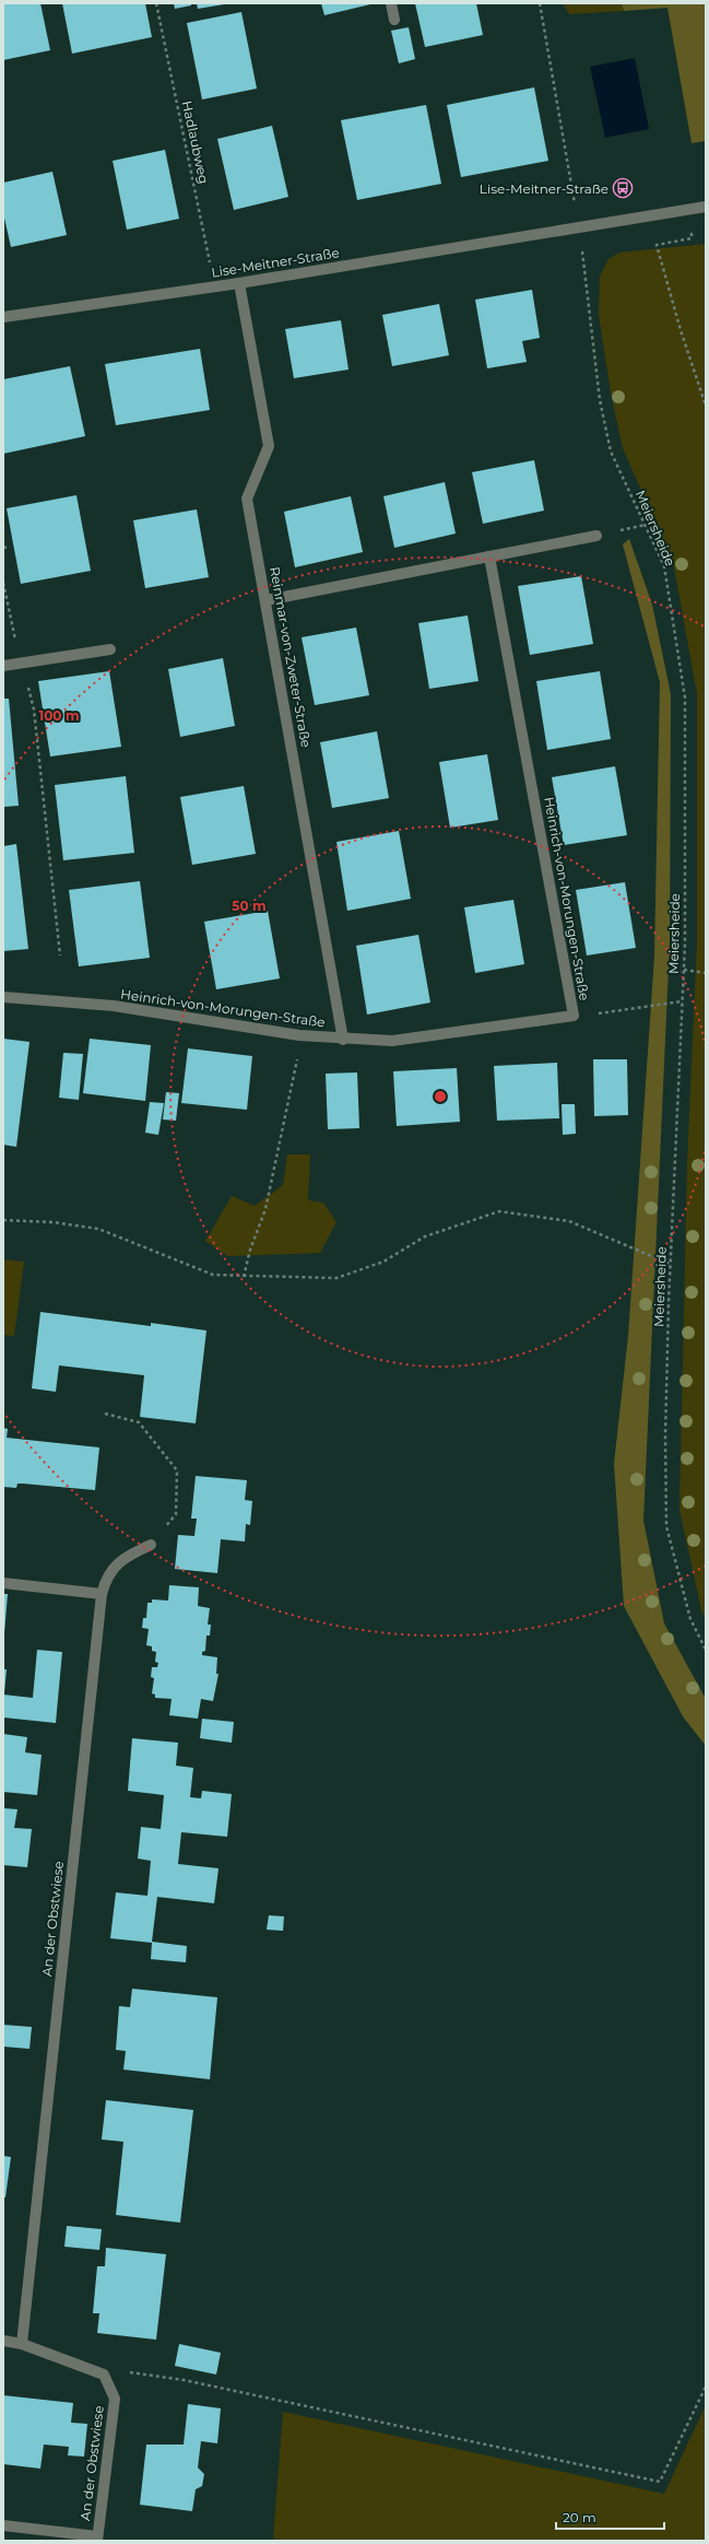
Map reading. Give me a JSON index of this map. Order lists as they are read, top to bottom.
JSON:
{
  "streets": {
    "street": [
      "Lise-Meitner-Straße",
      "Reinmar-von-Zweter-Straße",
      "Heinrich-von-Morungen-Straße",
      "An der Obstwiese"
    ],
    "path": ["Hadlaubweg", "Meiersheide"]
  },
  "crossings": [
    ["Hadlaubweg", "Lise-Meitner-Straße"],
    ["Lise-Meitner-Straße", "Meiersheide"],
    ["Lise-Meitner-Straße", "Reinmar-von-Zweter-Straße"],
    ["Reinmar-von-Zweter-Straße", "Heinrich-von-Morungen-Straße"]
  ],
  "places": {
    "bus stop": ["Lise-Meitner-Straße"]
  },
  "scale_bar": "20 m",
  "rings": ["100 m", "50 m"]
}
